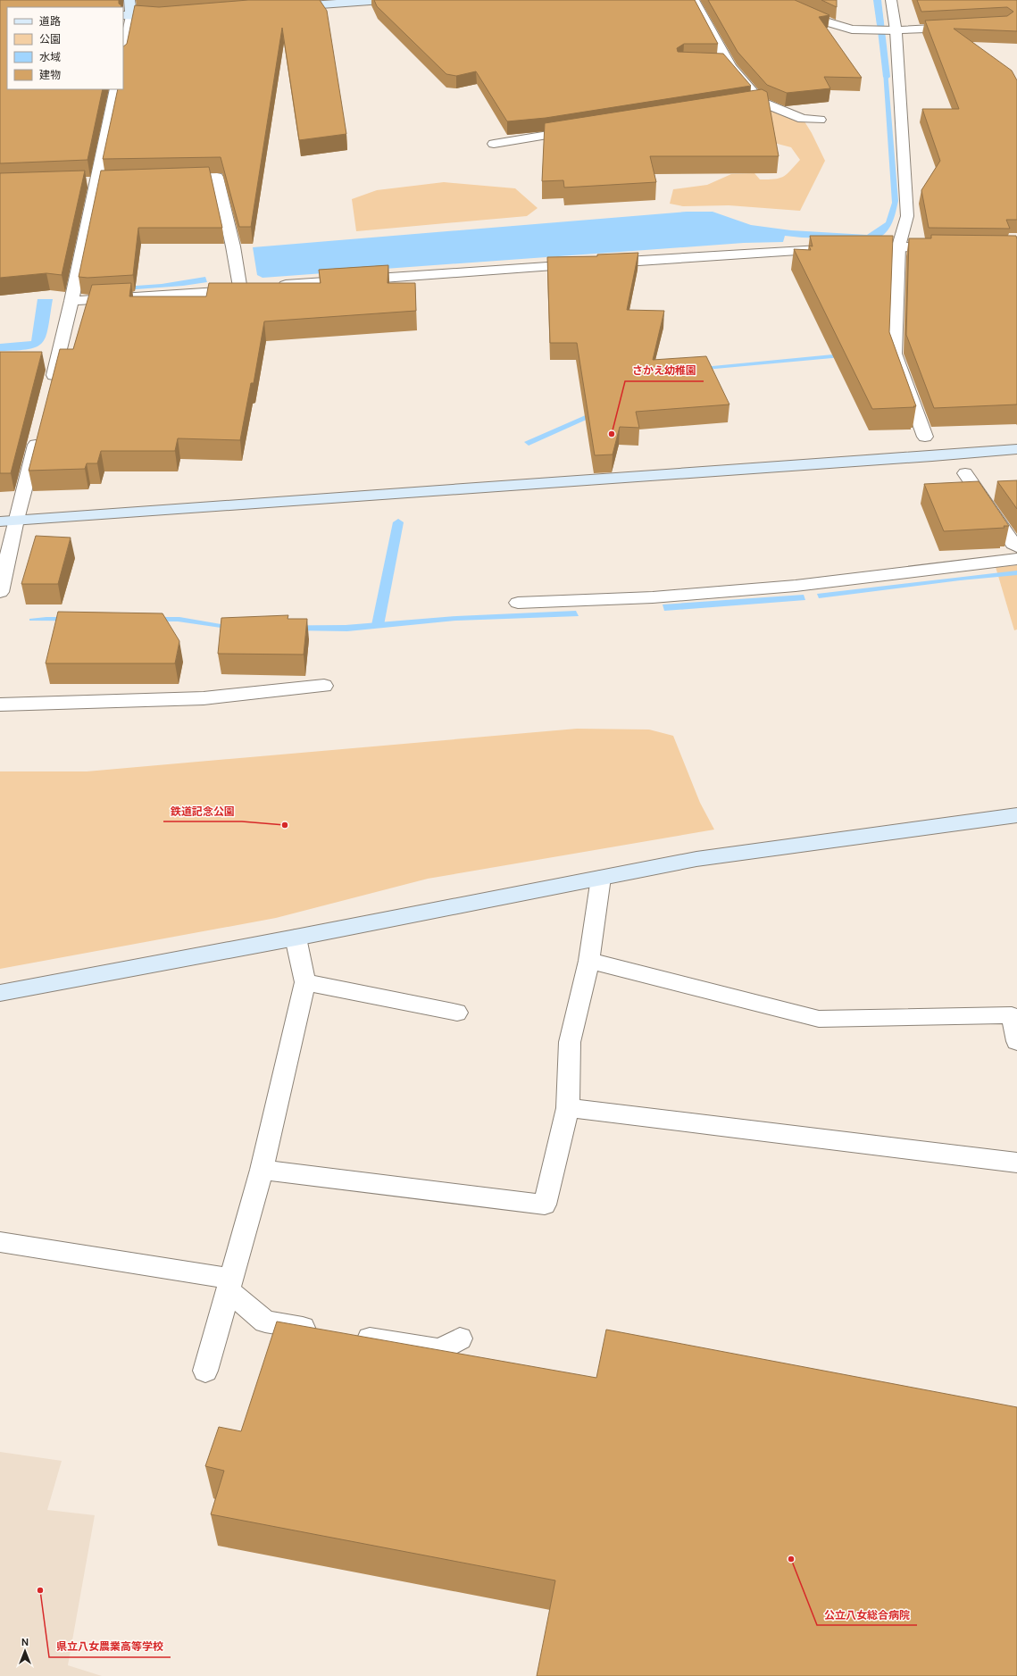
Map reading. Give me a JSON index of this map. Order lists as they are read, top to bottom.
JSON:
{
  "places": [
    "さかえ幼稚園",
    "鉄道記念公園",
    "公立八女総合病院",
    "県立八女農業高等学校"
  ],
  "legend": [
    "道路",
    "公園",
    "水域",
    "建物"
  ],
  "north": "top"
}
